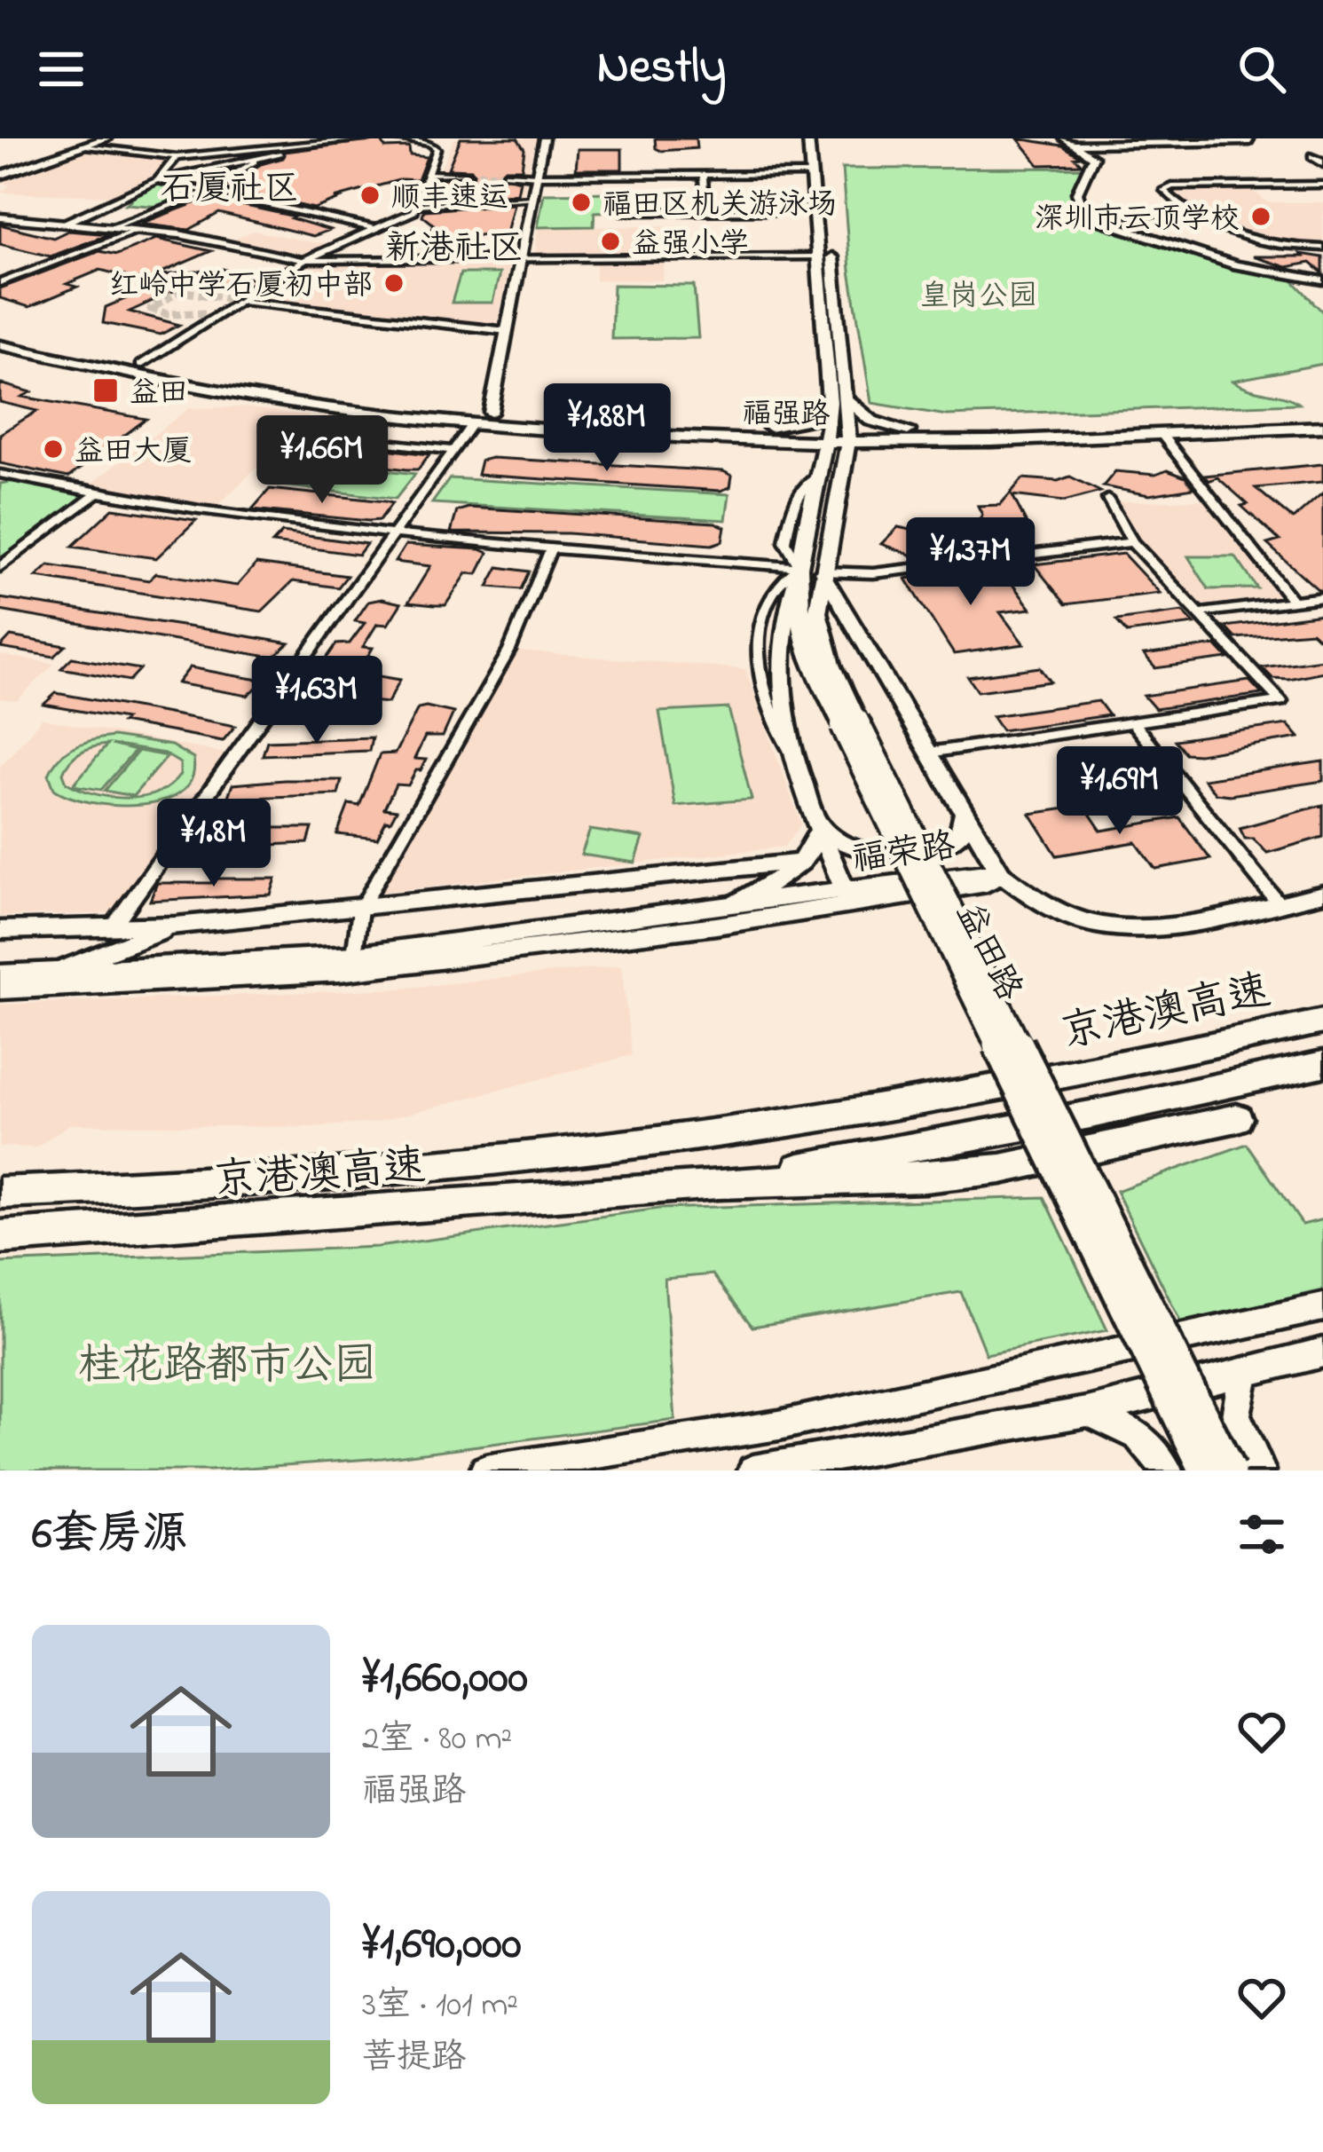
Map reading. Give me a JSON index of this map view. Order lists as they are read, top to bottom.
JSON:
{
  "streets": {
    "highway": ["京港澳高速"],
    "main road": ["福强路", "益田路"],
    "street": ["福荣路"]
  },
  "crossings": [
    ["福强路", "益田路"],
    ["福荣路", "益田路"]
  ],
  "districts": ["石厦社区", "新港社区"],
  "parks": ["皇岗公园", "桂花路都市公园"],
  "places": {
    "other": [
      "顺丰速运",
      "福田区机关游泳场",
      "深圳市云顶学校",
      "益强小学",
      "红岭中学石厦初中部",
      "益田大厦"
    ],
    "transit": ["益田"]
  },
  "page": {
    "header": "Nestly",
    "price": [
      "¥1.88M",
      "¥1.66M",
      "¥1.37M",
      "¥1.63M",
      "¥1.69M",
      "¥1.8M"
    ],
    "heading": "6套房源",
    "list": [
      {
        "name": "¥1,660,000",
        "note": "2室 · 80 m² · 福强路"
      },
      {
        "name": "¥1,690,000",
        "note": "3室 · 101 m² · 菩提路"
      }
    ]
  }
}
